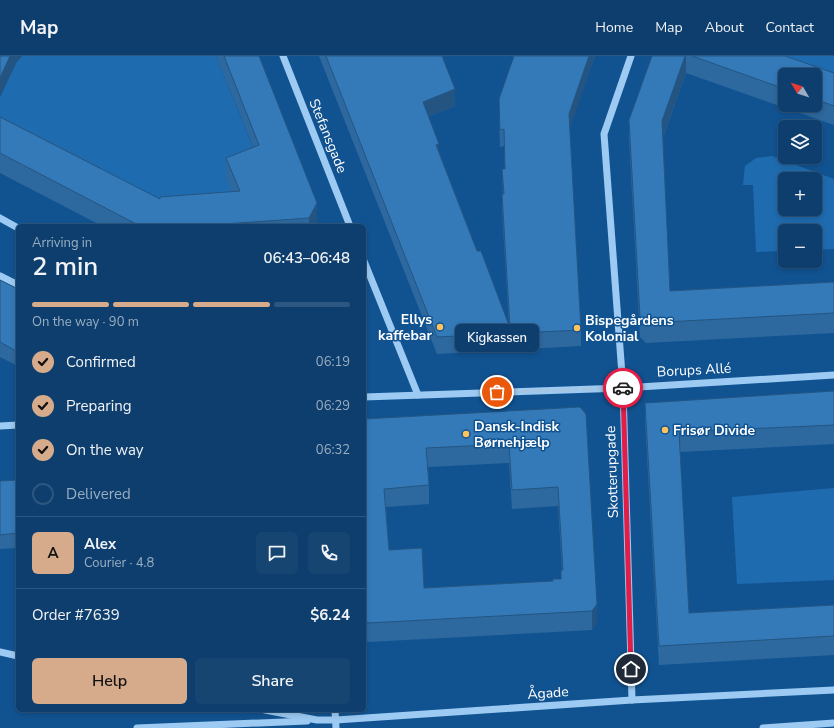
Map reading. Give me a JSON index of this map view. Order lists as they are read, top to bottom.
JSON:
{
  "streets": {
    "street": [
      "Stefansgade",
      "Borups Allé",
      "Skotterupgade",
      "Ågade"
    ]
  },
  "crossings": [
    ["Borups Allé", "Skotterupgade"],
    ["Skotterupgade", "Ågade"]
  ],
  "places": [
    "Ellys kaffebar",
    "Bispegårdens Kolonial",
    "Kigkassen",
    "Frisør Divide",
    "Dansk-Indisk Børnehjælp"
  ],
  "north": "top left",
  "page": {
    "header": "Map",
    "nav": [
      "Home",
      "Map",
      "About",
      "Contact"
    ],
    "map_buttons": ["+", "−"],
    "heading": ["2 min", "Arriving in", "06:43–06:48"],
    "panel": [
      "Alex",
      "Courier · 4.8",
      "Order #7639",
      "$6.24"
    ],
    "bar": "On the way · 90 m",
    "bubble": "Kigkassen",
    "list": [
      ["Confirmed", "06:19"],
      ["Preparing", "06:29"],
      ["On the way", "06:32"],
      "Delivered"
    ],
    "round": "A",
    "buttons": ["Help", "Share"]
  }
}
